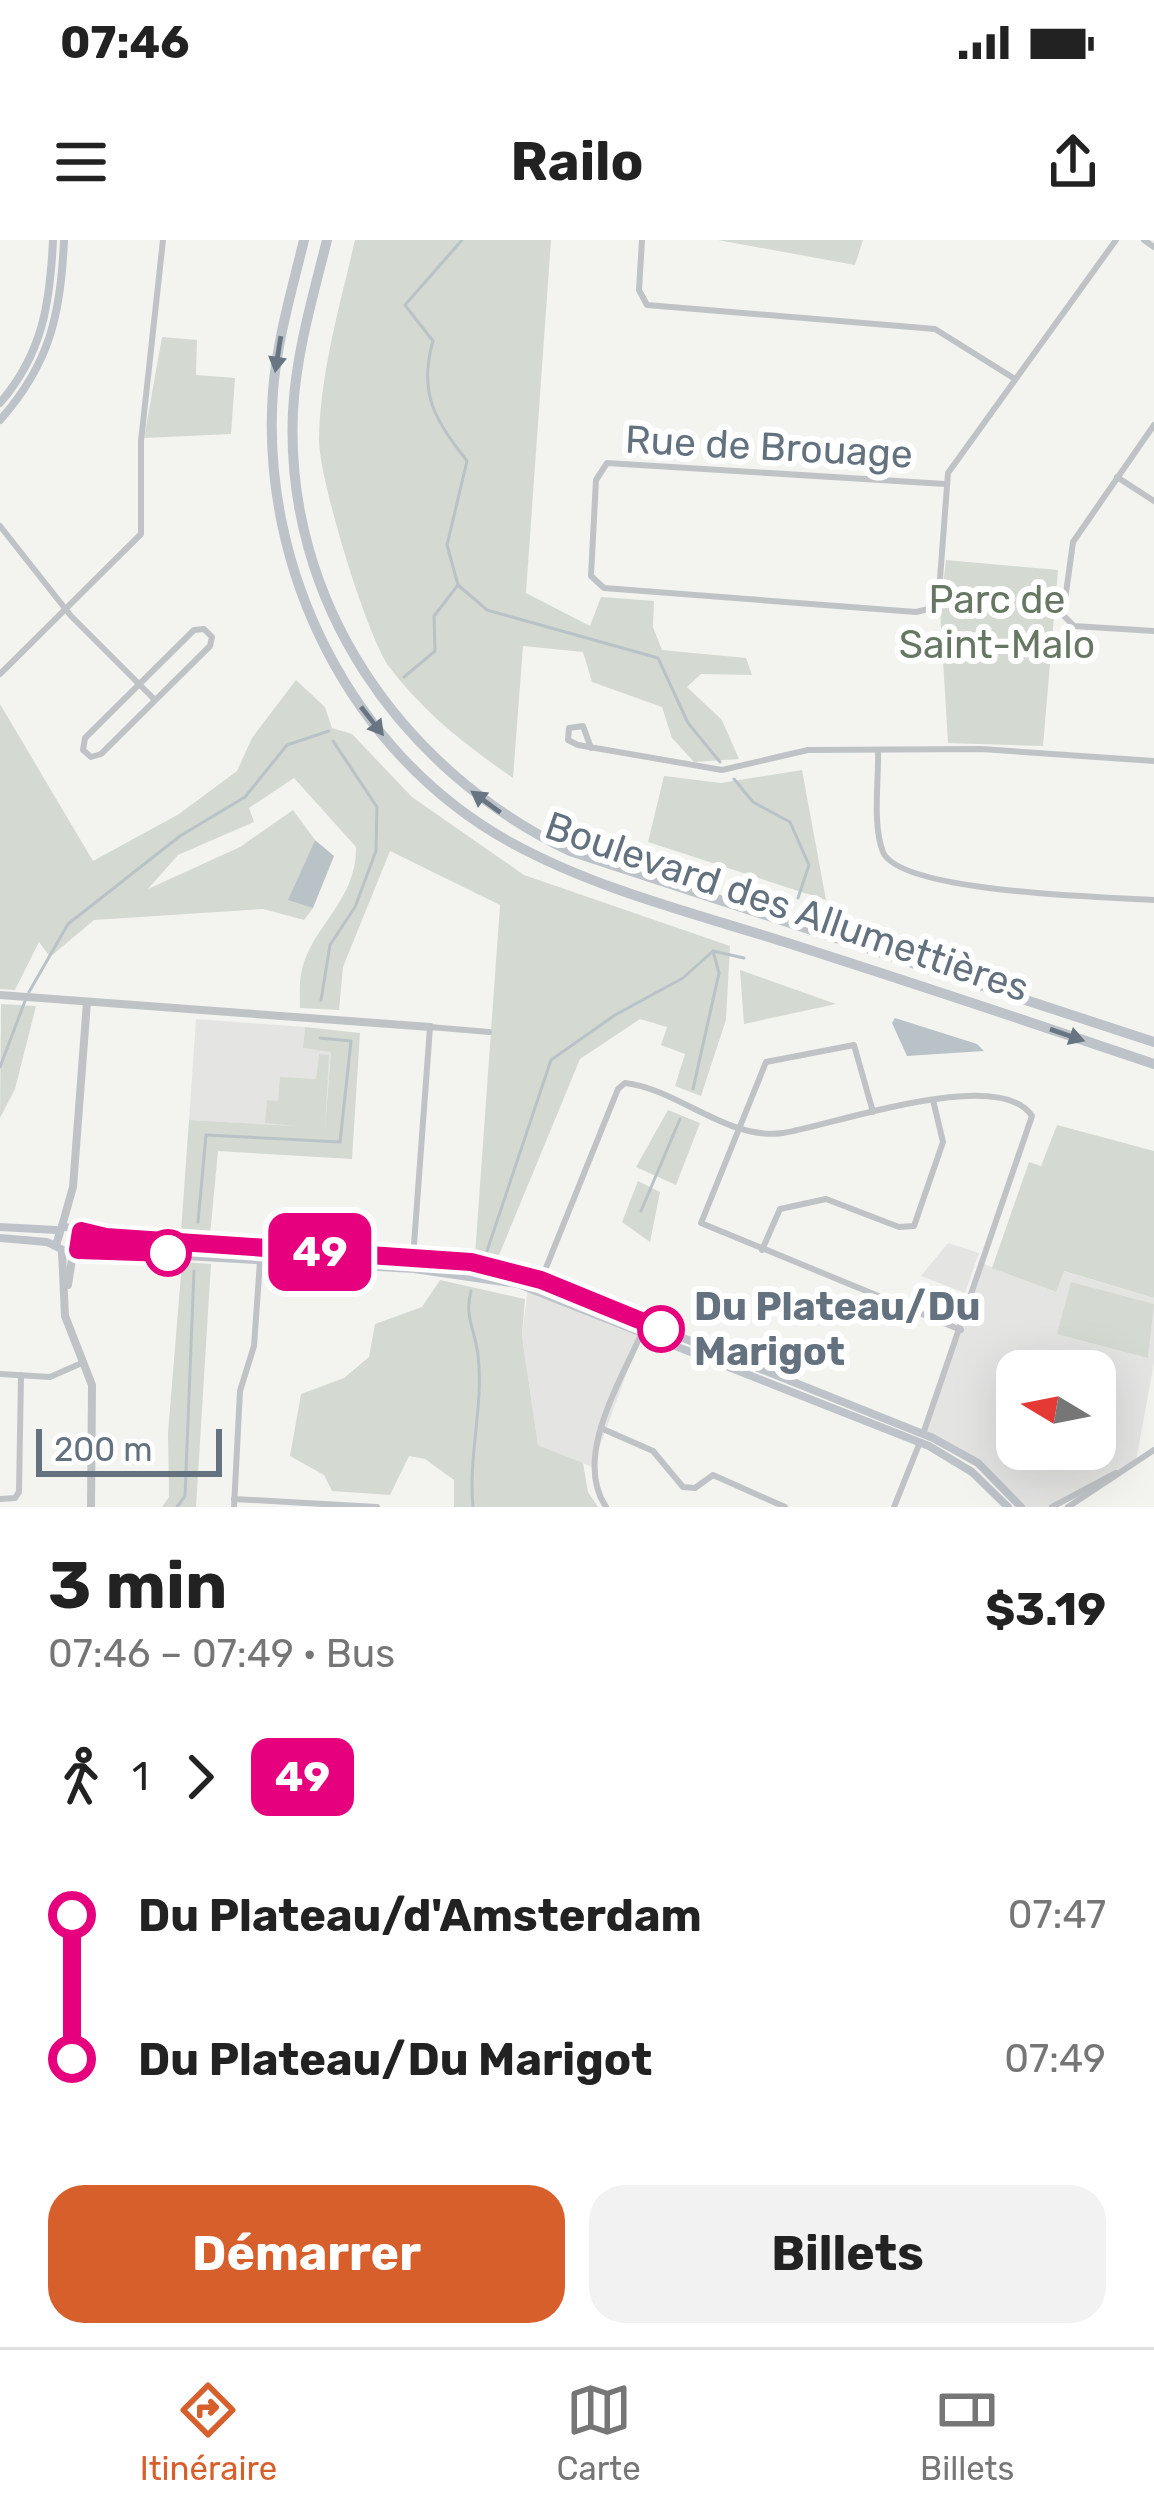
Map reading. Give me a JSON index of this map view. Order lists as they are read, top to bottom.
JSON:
{
  "streets": {
    "highway": ["Boulevard des Allumettières"],
    "street": ["Rue de Brouage"]
  },
  "parks": ["Parc de Saint-Malo"],
  "places": ["Du Plateau/Du Marigot"],
  "lines": ["bus line 49"],
  "scale_bar": "200 m",
  "north": "left",
  "page": {
    "status": "07:46",
    "header": "Railo",
    "on_map": "49",
    "scale": "200 m",
    "heading": ["3 min", "07:46 – 07:49 · Bus", "$3.19"],
    "legs": ["1", "49"],
    "list": [
      {
        "name": "Du Plateau/d'Amsterdam",
        "value": "07:47"
      },
      {
        "name": "Du Plateau/Du Marigot",
        "value": "07:49"
      }
    ],
    "buttons": ["Démarrer", "Billets"],
    "tabs": ["Itinéraire", "Carte", "Billets"]
  }
}
